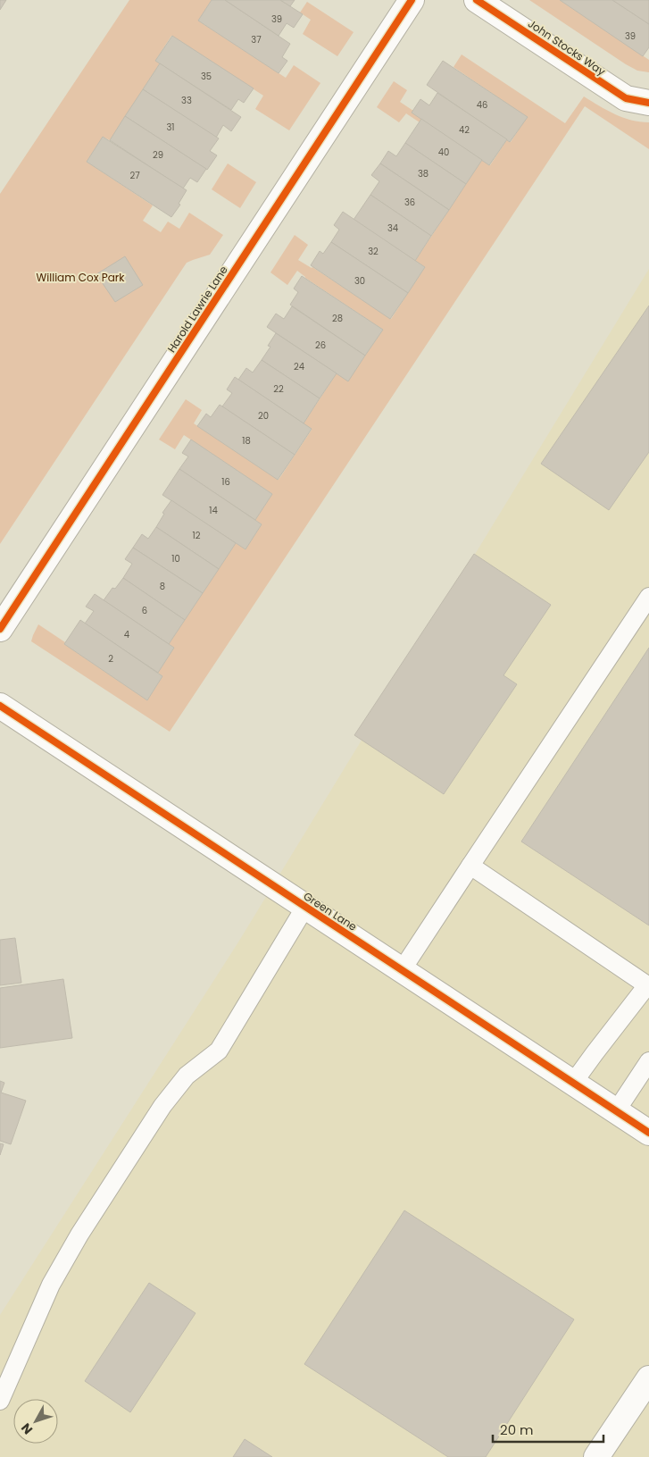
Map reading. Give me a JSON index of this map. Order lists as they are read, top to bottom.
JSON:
{
  "streets": {
    "street": ["John Stocks Way", "Harold Lawrie Lane", "Green Lane"]
  },
  "parks": ["William Cox Park"],
  "house_numbers": [
    "39",
    "39",
    "37",
    "35",
    "33",
    "46",
    "31",
    "42",
    "40",
    "29",
    "38",
    "27",
    "36",
    "34",
    "32",
    "30",
    "28",
    "26",
    "24",
    "22",
    "20",
    "18",
    "16",
    "14",
    "12",
    "10",
    "8",
    "6",
    "4",
    "2"
  ],
  "scale_bar": "20 m",
  "north": "bottom left"
}
